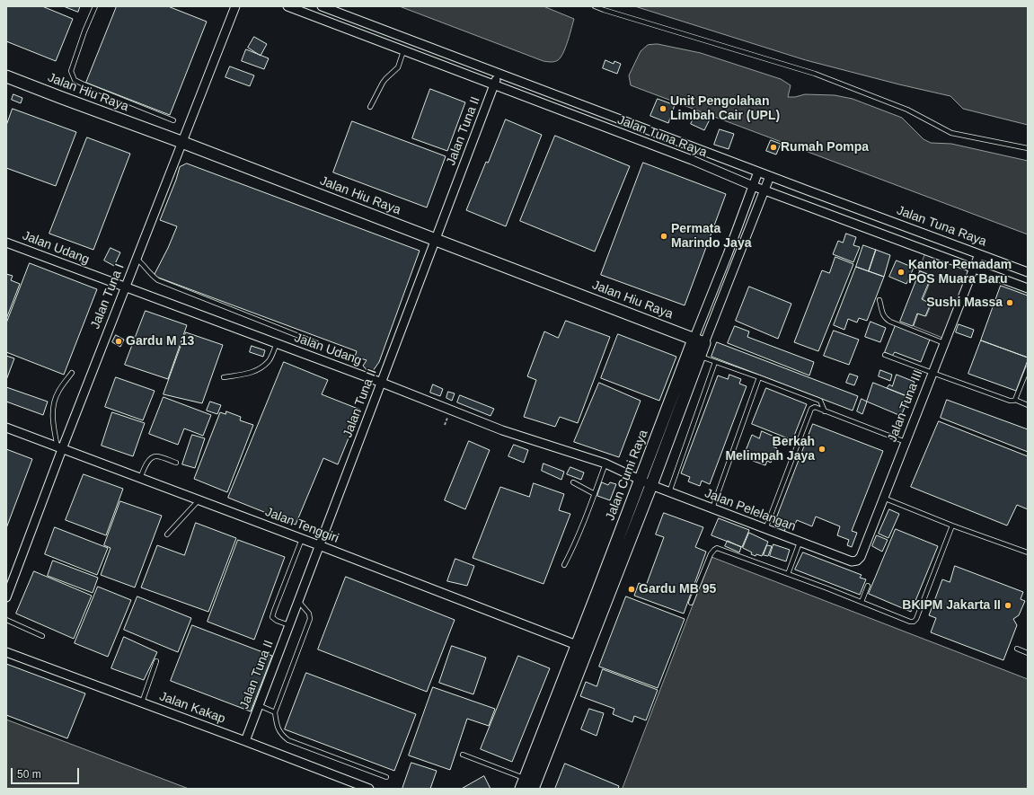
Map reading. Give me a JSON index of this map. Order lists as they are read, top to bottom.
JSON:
{
  "streets": {
    "street": [
      "Jalan Hiu Raya",
      "Jalan Tuna II",
      "Jalan Tuna Raya",
      "Jalan Udang",
      "Jalan Tuna I",
      "Jalan Tuna III",
      "Jalan Cumi Raya",
      "Jalan Pelelangan",
      "Jalan Tenggiri",
      "Jalan Kakap"
    ]
  },
  "crossings": [
    ["Jalan Hiu Raya", "Jalan Tuna II"],
    ["Jalan Hiu Raya", "Jalan Tuna I"],
    ["Jalan Hiu Raya", "Jalan Cumi Raya"],
    ["Jalan Tuna II", "Jalan Tuna Raya"],
    ["Jalan Tuna II", "Jalan Udang"],
    ["Jalan Tuna II", "Jalan Tenggiri"],
    ["Jalan Tuna II", "Jalan Kakap"],
    ["Jalan Tuna Raya", "Jalan Tuna III"],
    ["Jalan Tuna Raya", "Jalan Cumi Raya"],
    ["Jalan Udang", "Jalan Tuna I"],
    ["Jalan Udang", "Jalan Cumi Raya"],
    ["Jalan Udang", "Jalan Pelelangan"],
    ["Jalan Tuna I", "Jalan Tenggiri"],
    ["Jalan Tuna III", "Jalan Pelelangan"],
    ["Jalan Cumi Raya", "Jalan Pelelangan"],
    ["Jalan Cumi Raya", "Jalan Tenggiri"]
  ],
  "places": [
    "Unit Pengolahan Limbah Cair (UPL)",
    "Rumah Pompa",
    "Permata Marindo Jaya",
    "Kantor Pemadam POS Muara Baru",
    "Sushi Massa",
    "Gardu M 13",
    "Berkah Melimpah Jaya",
    "Gardu MB 95",
    "BKIPM Jakarta II"
  ],
  "scale_bar": "50 m"
}
